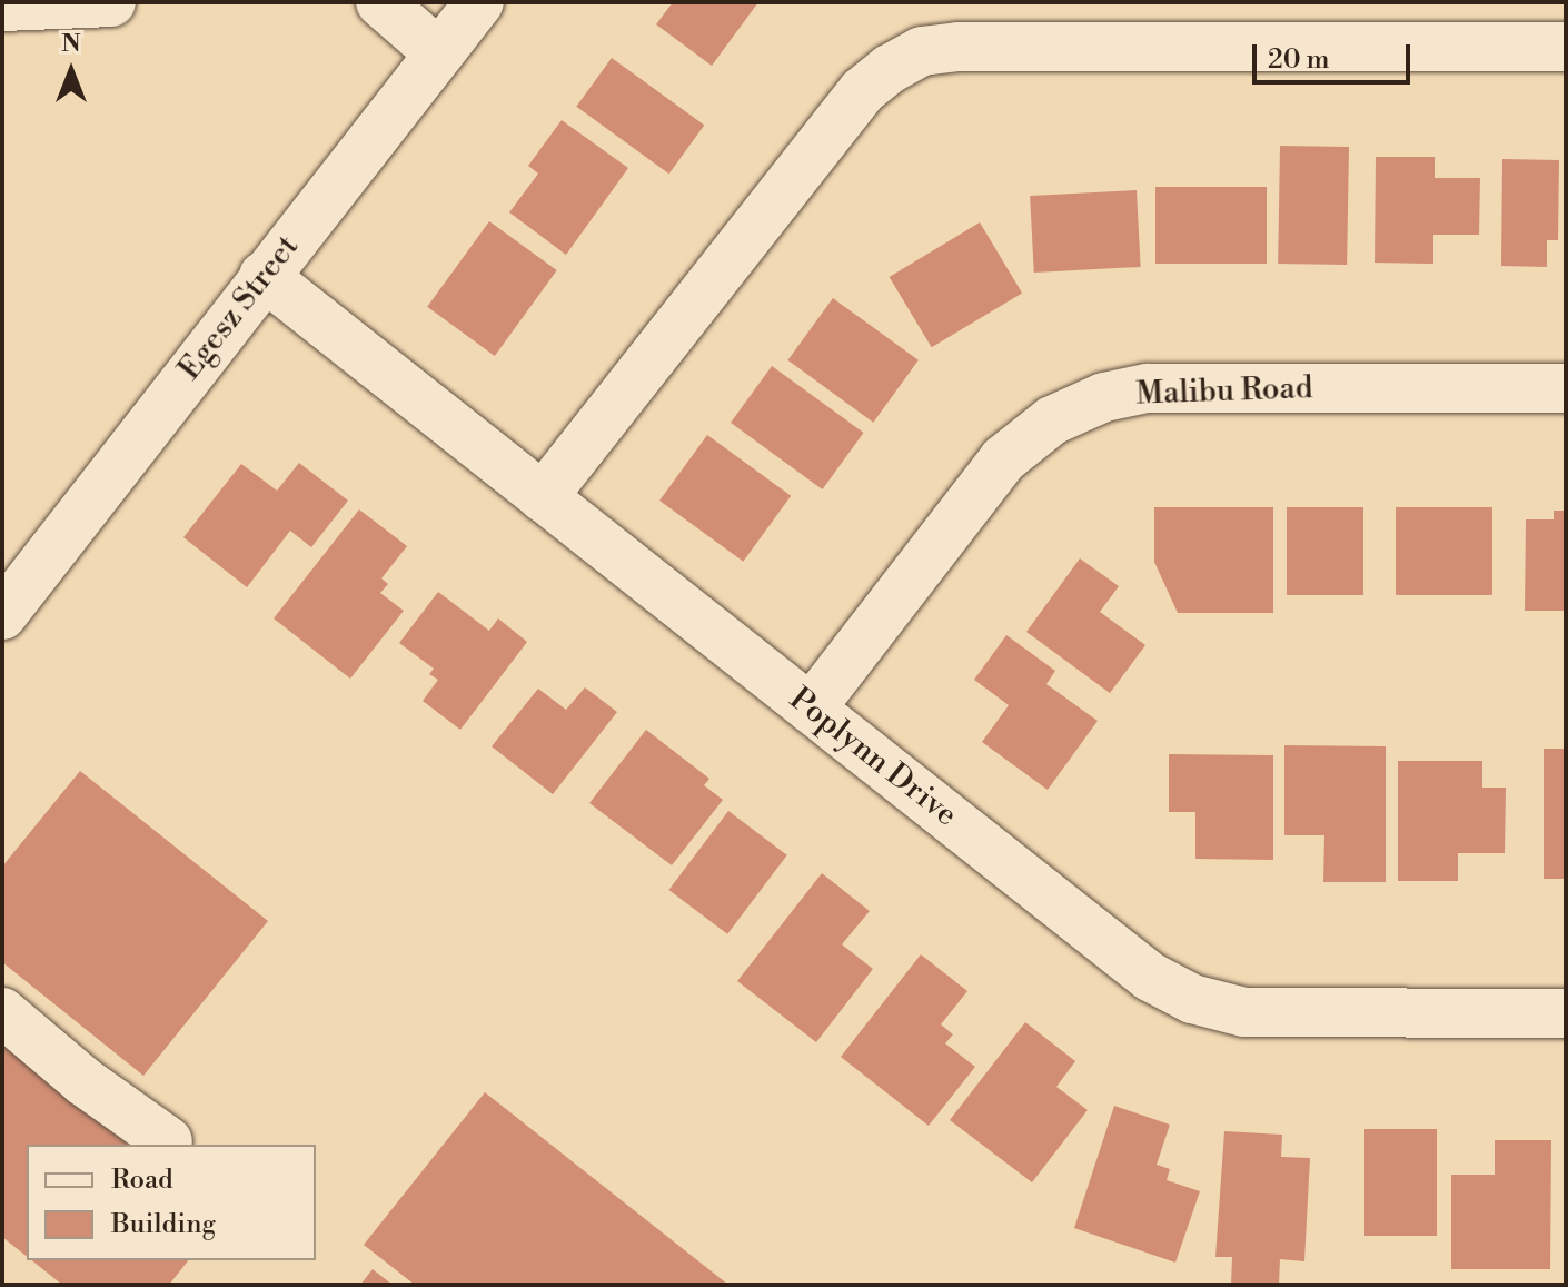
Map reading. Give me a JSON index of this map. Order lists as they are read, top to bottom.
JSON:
{
  "streets": {
    "street": ["Egesz Street", "Malibu Road", "Poplynn Drive"]
  },
  "crossings": [
    ["Egesz Street", "Poplynn Drive"],
    ["Malibu Road", "Poplynn Drive"]
  ],
  "legend": ["Road", "Building"],
  "scale_bar": "20 m",
  "north": "top"
}
